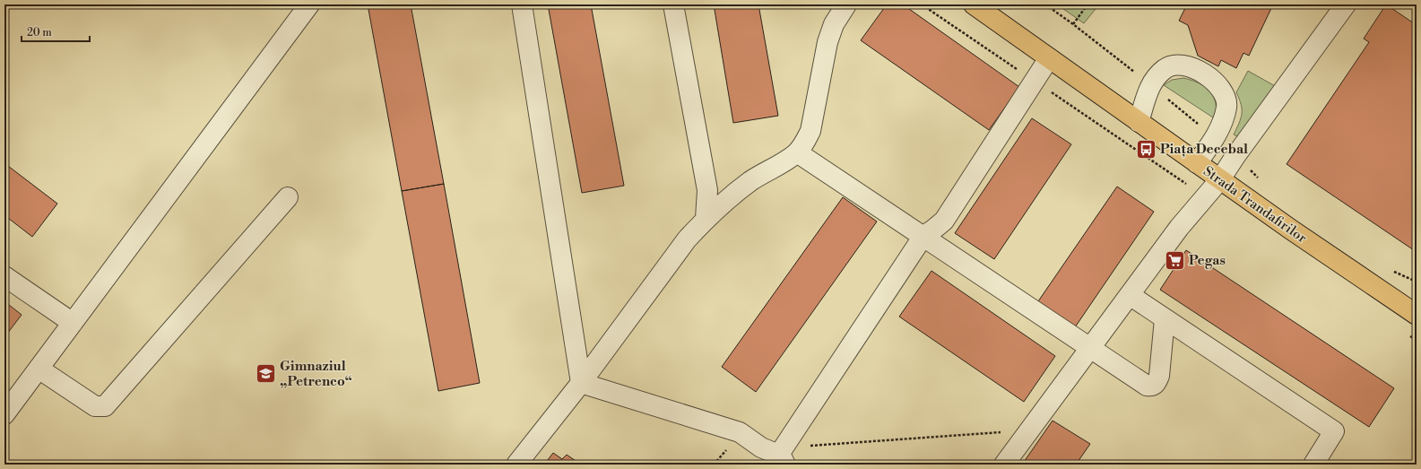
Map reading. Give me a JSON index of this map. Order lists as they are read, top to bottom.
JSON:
{
  "streets": {
    "main road": ["Strada Trandafirilor"]
  },
  "places": {
    "bus stop": ["Piața Decebal"],
    "supermarket": ["Pegas"],
    "school or university": ["Gimnaziul „Petrenco“"]
  },
  "scale_bar": "20 m"
}
